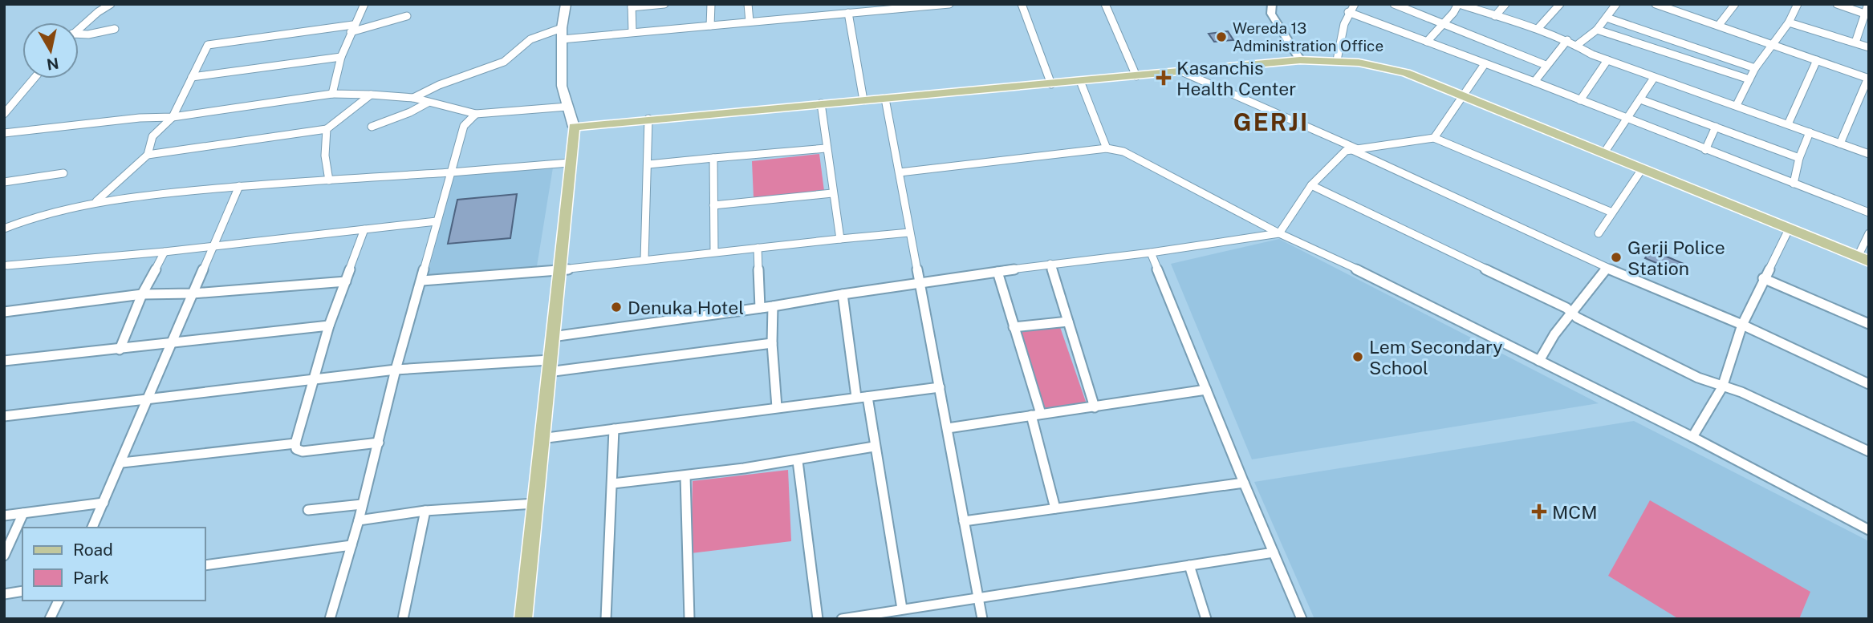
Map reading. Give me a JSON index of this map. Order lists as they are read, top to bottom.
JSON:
{
  "districts": ["GERJI"],
  "places": {
    "other": [
      "Wereda 13 Administration Office",
      "Gerji Police Station",
      "Denuka Hotel",
      "Lem Secondary School"
    ],
    "health": ["Kasanchis Health Center", "MCM"]
  },
  "legend": ["Road", "Park"],
  "north": "bottom"
}
